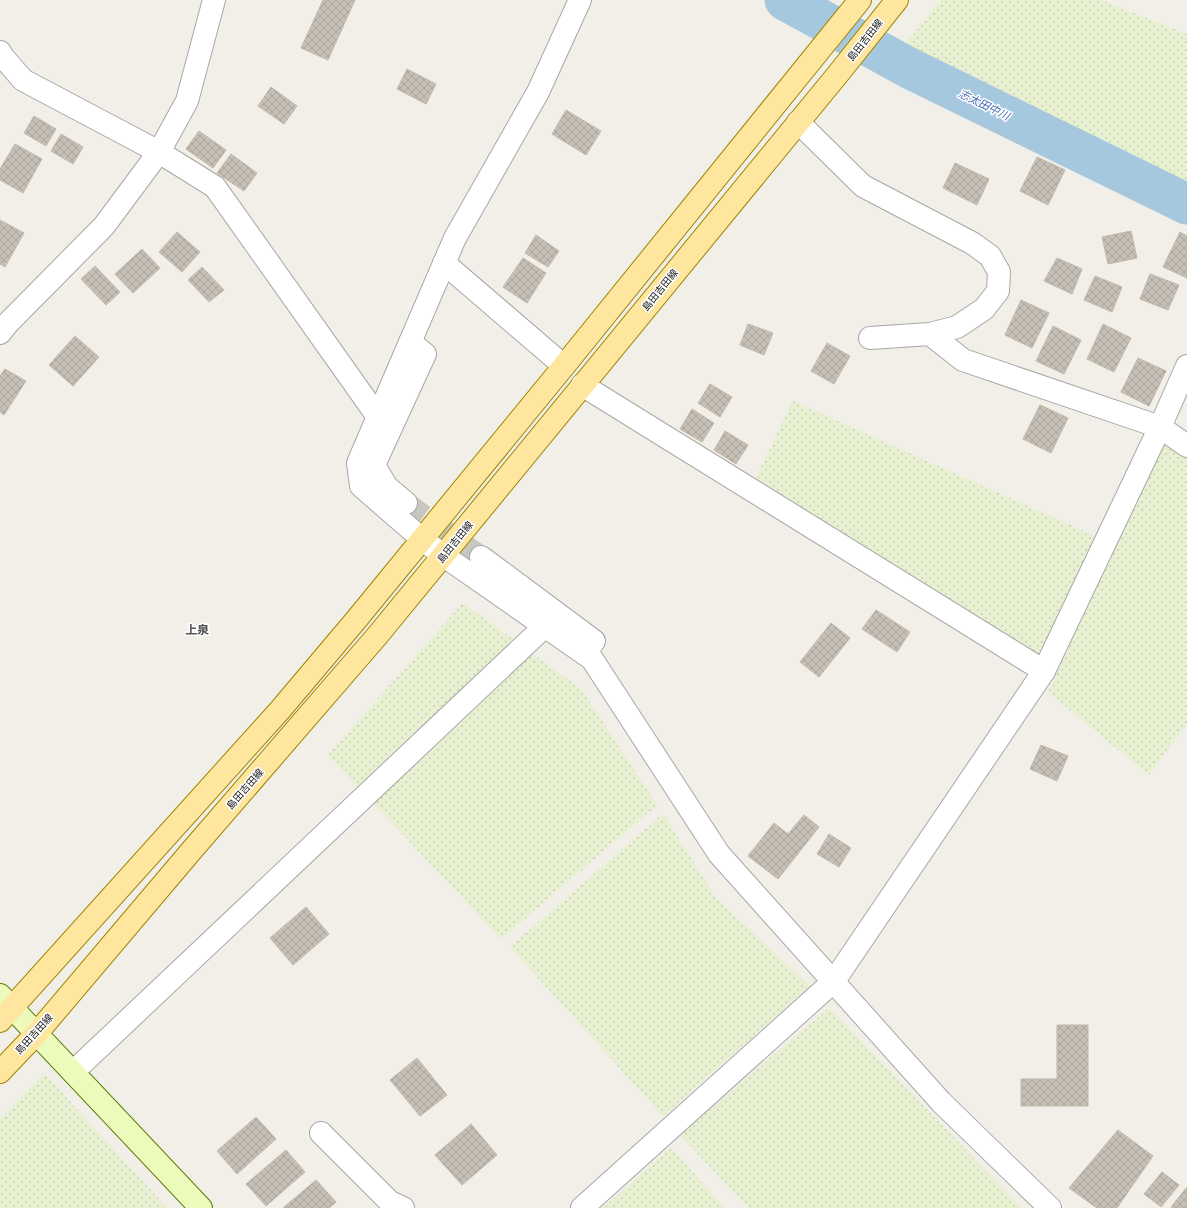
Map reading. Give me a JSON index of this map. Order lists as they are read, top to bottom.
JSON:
{
  "streets": {
    "main road": ["島田吉田線"]
  },
  "districts": ["上泉"],
  "water": ["志太田中川"]
}
